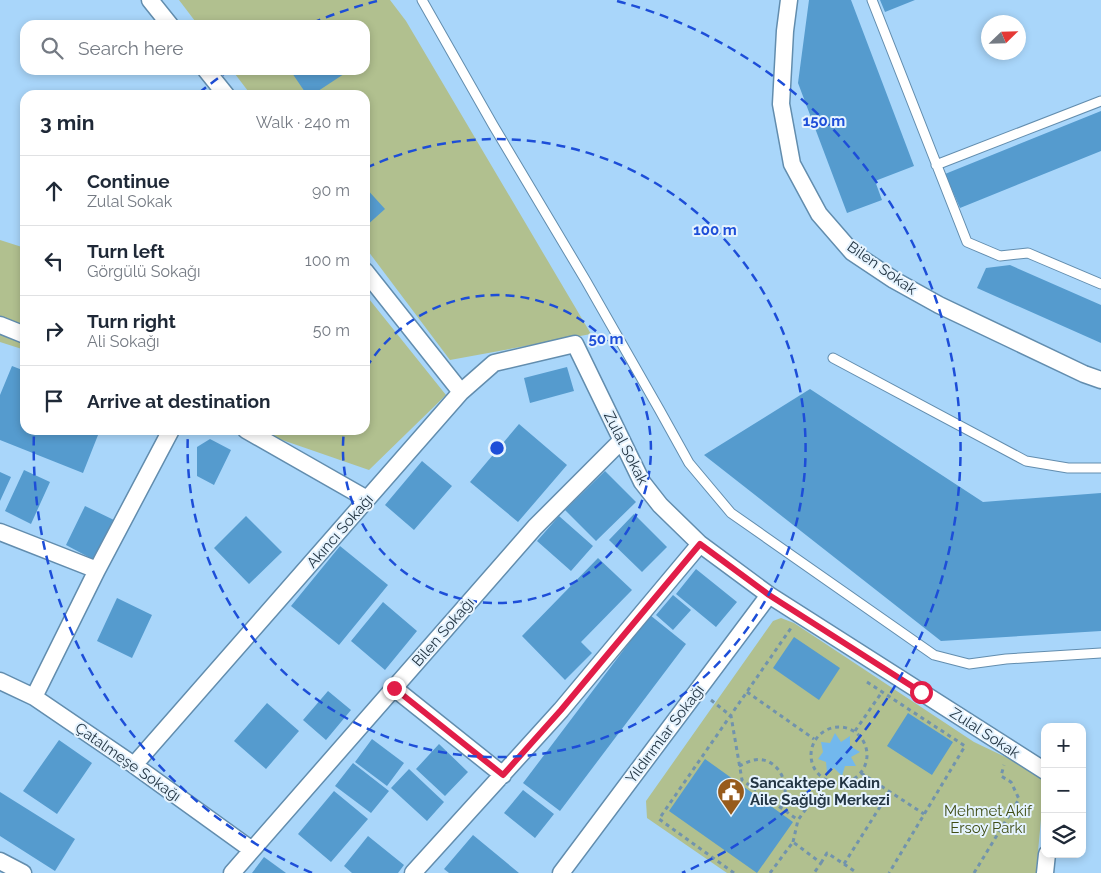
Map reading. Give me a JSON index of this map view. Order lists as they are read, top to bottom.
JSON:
{
  "streets": {
    "street": [
      "Bilen Sokak",
      "Zulal Sokak",
      "Akıncı Sokağı",
      "Bilen Sokağı",
      "Yıldırımlar Sokağı",
      "Çatalmeşe Sokağı"
    ]
  },
  "crossings": [
    ["Zulal Sokak", "Akıncı Sokağı"],
    ["Zulal Sokak", "Bilen Sokağı"],
    ["Zulal Sokak", "Yıldırımlar Sokağı"],
    ["Akıncı Sokağı", "Çatalmeşe Sokağı"],
    ["Bilen Sokağı", "Çatalmeşe Sokağı"]
  ],
  "parks": ["Mehmet Akif Ersoy Parkı"],
  "places": {
    "public building": ["Sancaktepe Kadın Aile Sağlığı Merkezi"]
  },
  "north": "top right",
  "page": {
    "search": "Search here",
    "heading": ["3 min", "Walk · 240 m"],
    "list": [
      ["Continue", "Zulal Sokak", "90 m"],
      ["Turn left", "Görgülü Sokağı", "100 m"],
      ["Turn right", "Ali Sokağı", "50 m"],
      "Arrive at destination"
    ],
    "map_buttons": ["+", "−"]
  },
  "rings": ["150 m", "100 m", "50 m"]
}
